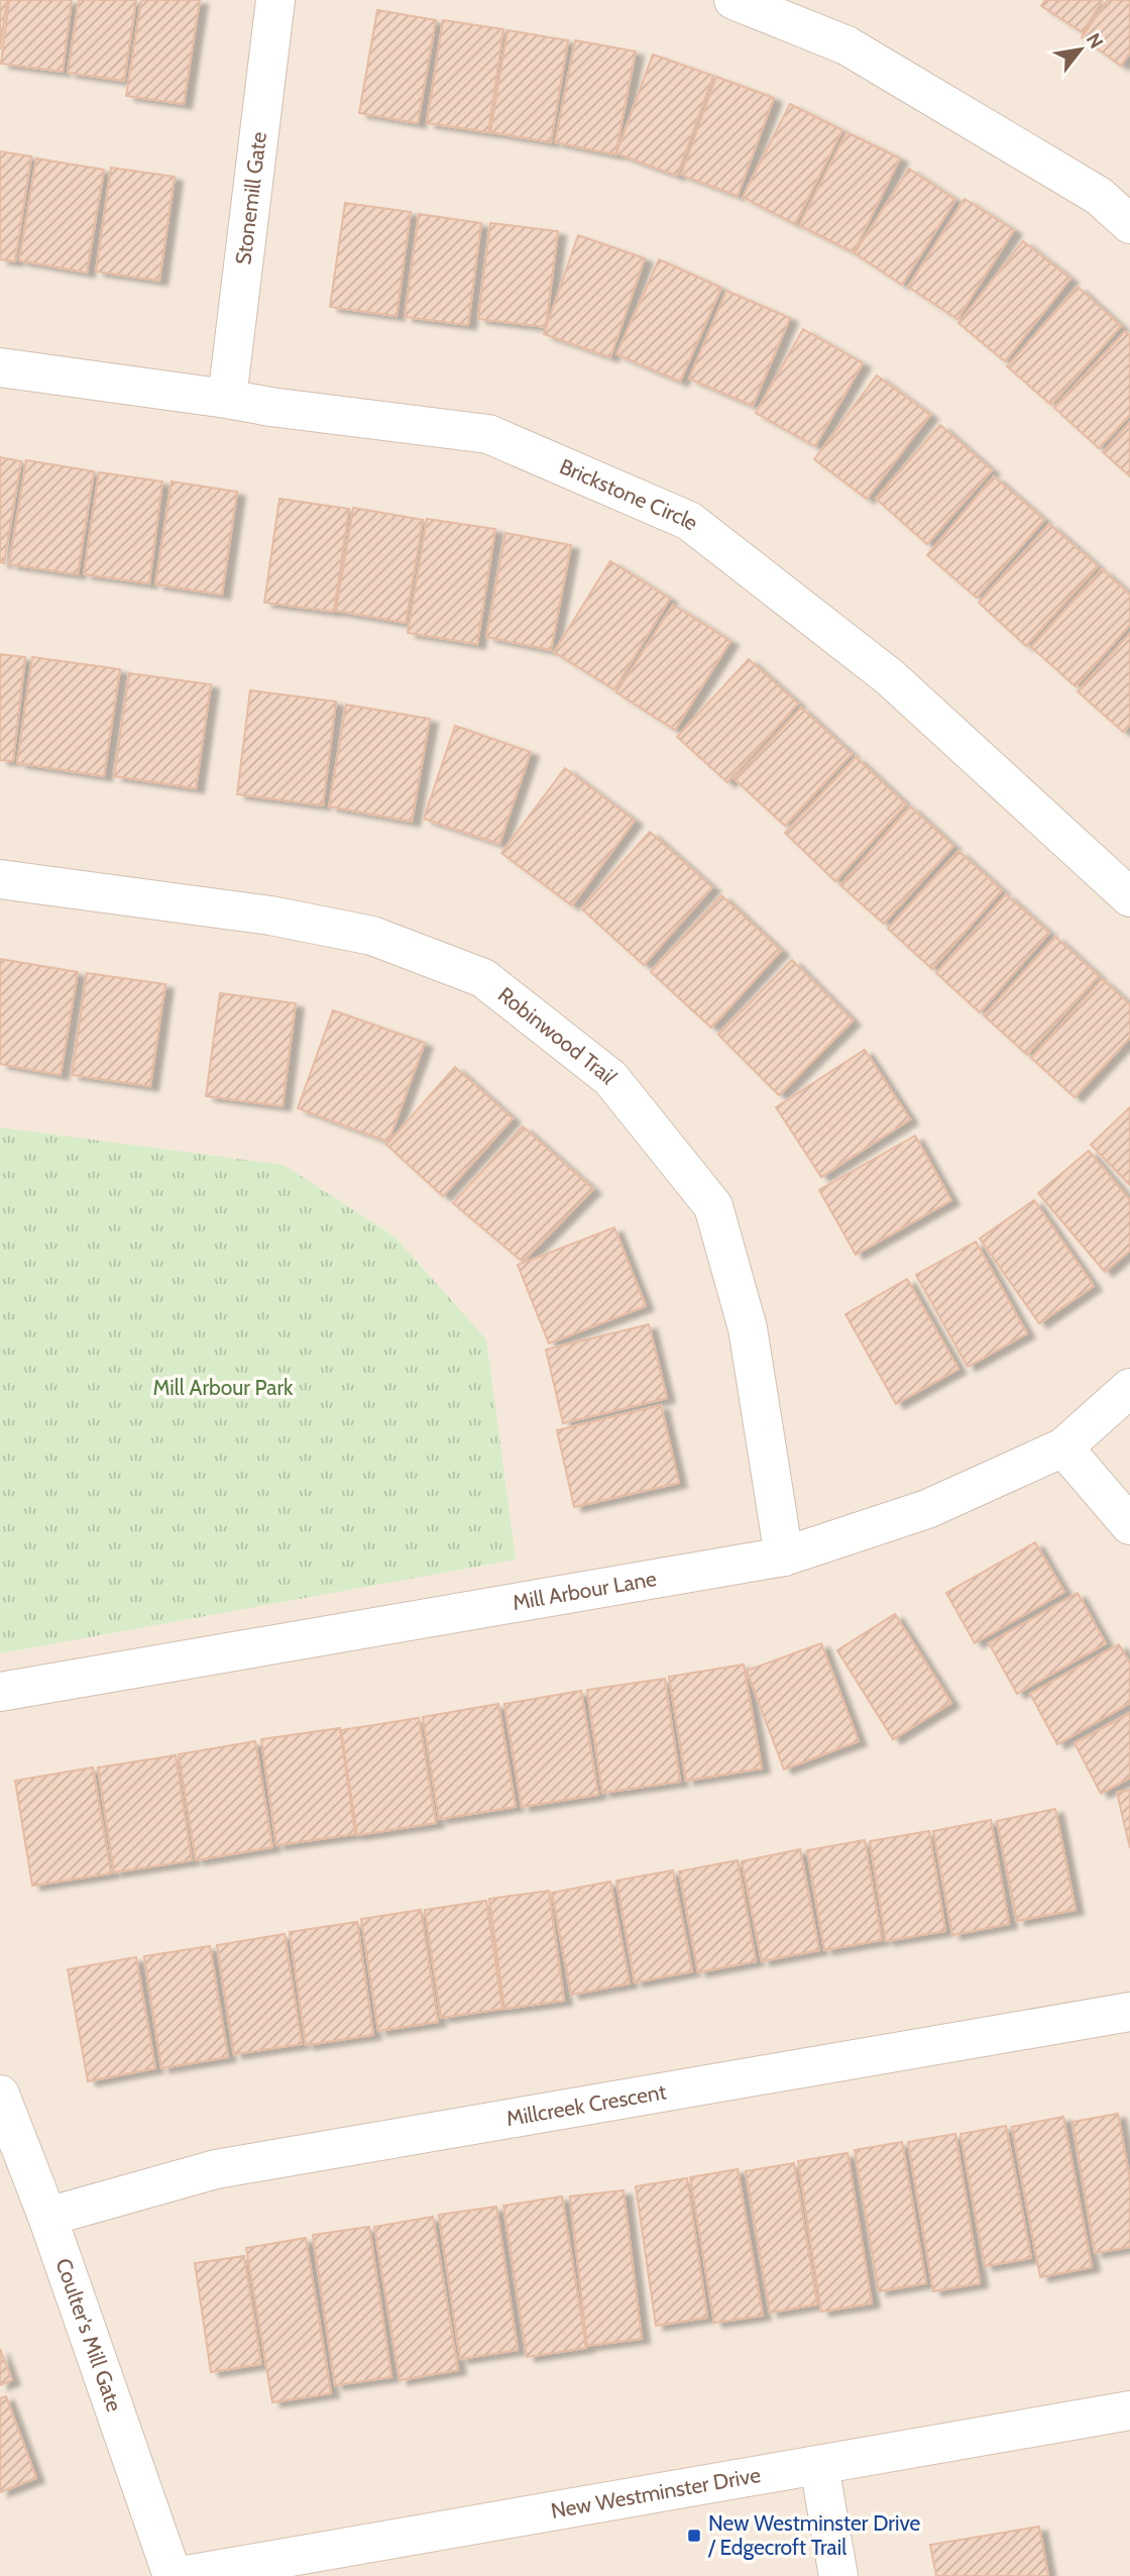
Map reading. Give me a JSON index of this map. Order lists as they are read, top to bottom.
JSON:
{
  "streets": {
    "street": [
      "Stonemill Gate",
      "Brickstone Circle",
      "Robinwood Trail",
      "Mill Arbour Lane",
      "Millcreek Crescent",
      "Coulter's Mill Gate",
      "New Westminster Drive"
    ]
  },
  "crossings": [
    ["Stonemill Gate", "Brickstone Circle"],
    ["Robinwood Trail", "Mill Arbour Lane"],
    ["Millcreek Crescent", "Coulter's Mill Gate"]
  ],
  "parks": ["Mill Arbour Park"],
  "places": {
    "transit": ["New Westminster Drive / Edgecroft Trail"]
  },
  "north": "top right"
}
